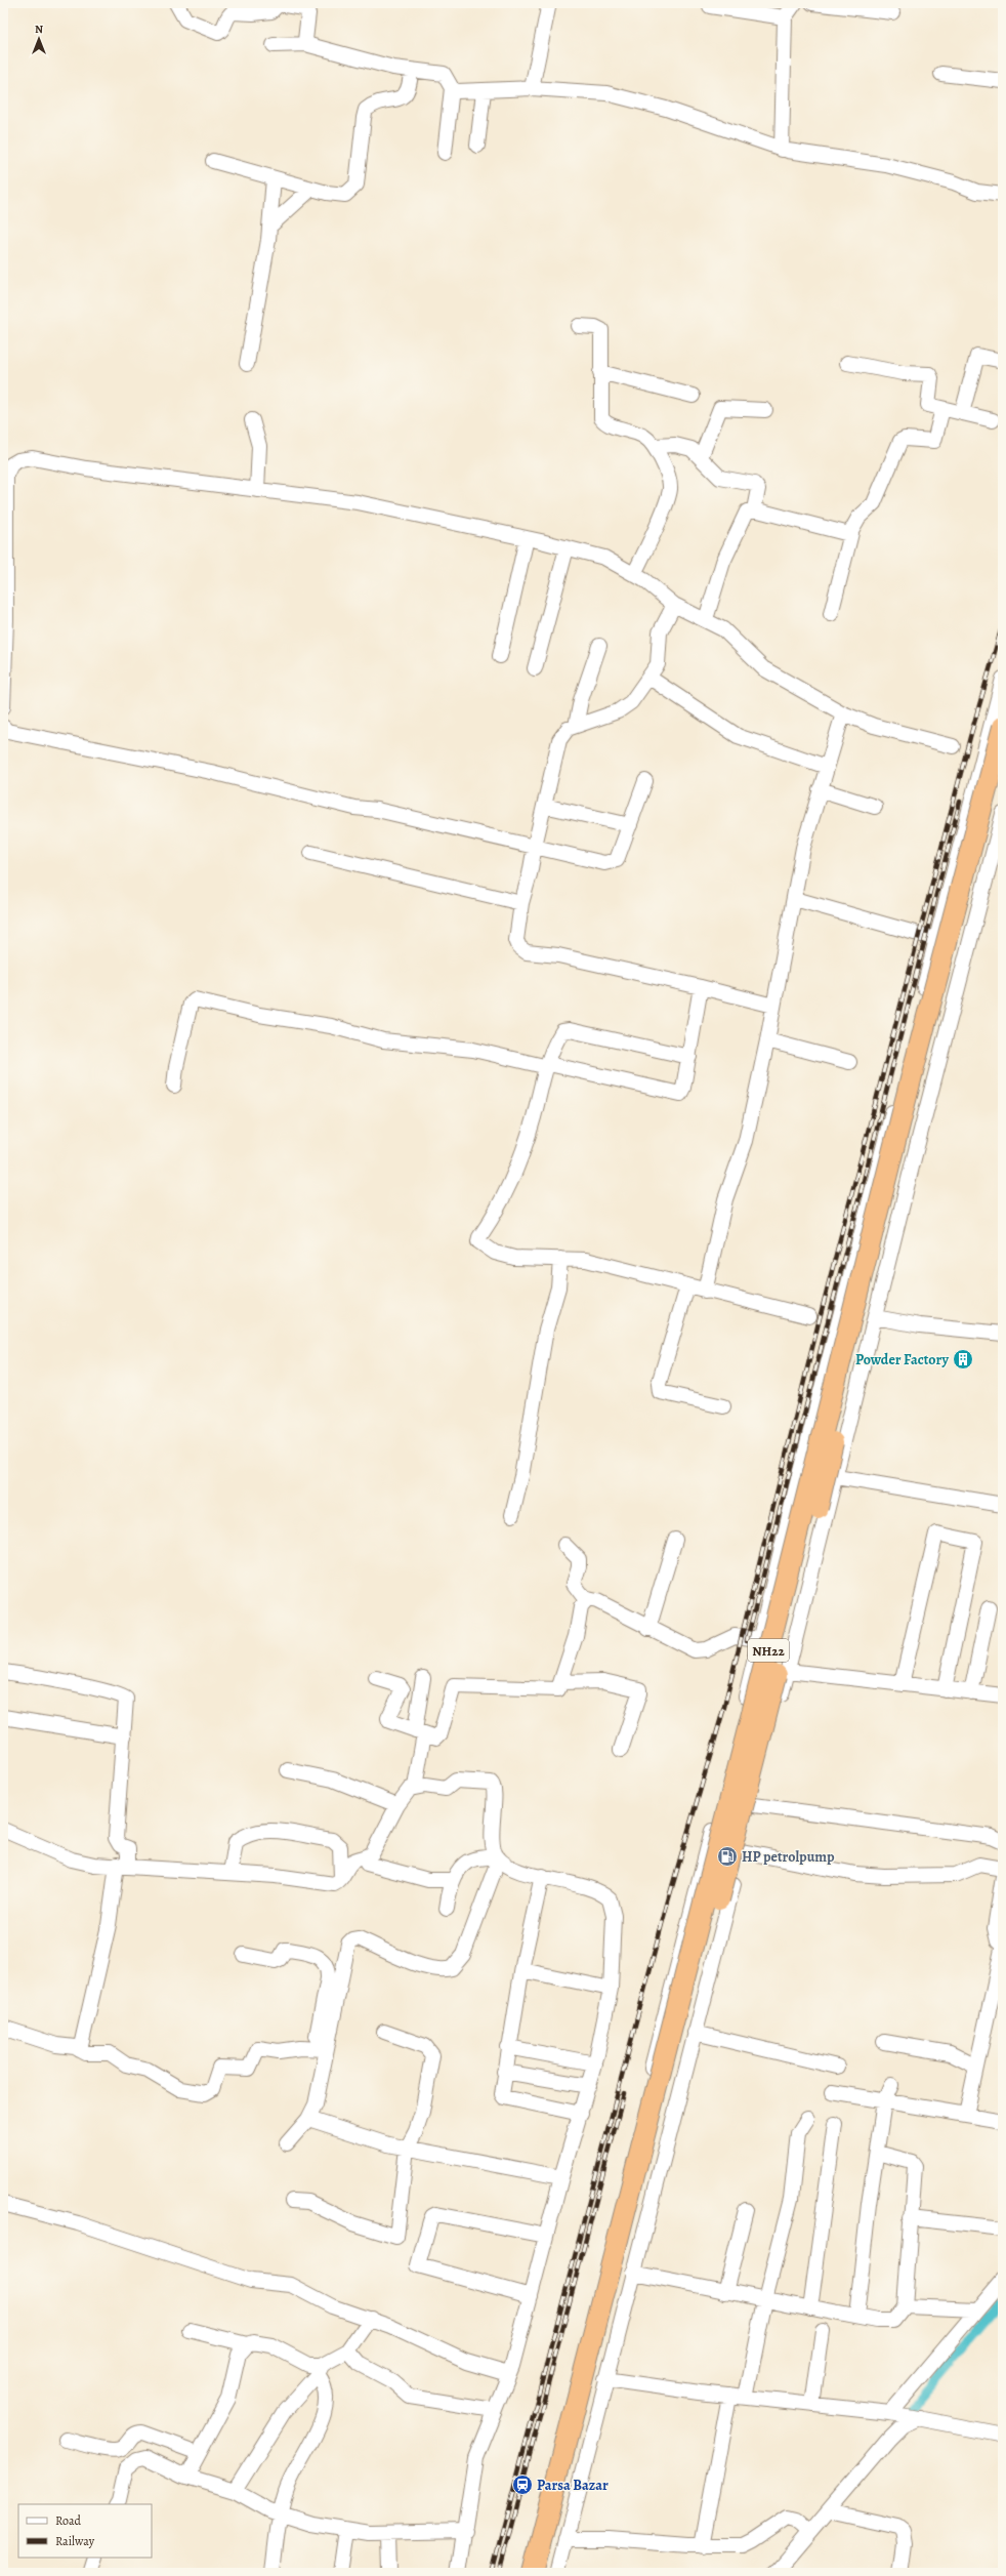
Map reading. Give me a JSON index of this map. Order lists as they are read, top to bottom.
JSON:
{
  "streets": {
    "highway": ["NH22"]
  },
  "places": {
    "building": ["Powder Factory"],
    "fuel station": ["HP petrolpump"],
    "station": ["Parsa Bazar"]
  },
  "legend": ["Road", "Railway"],
  "north": "top"
}
